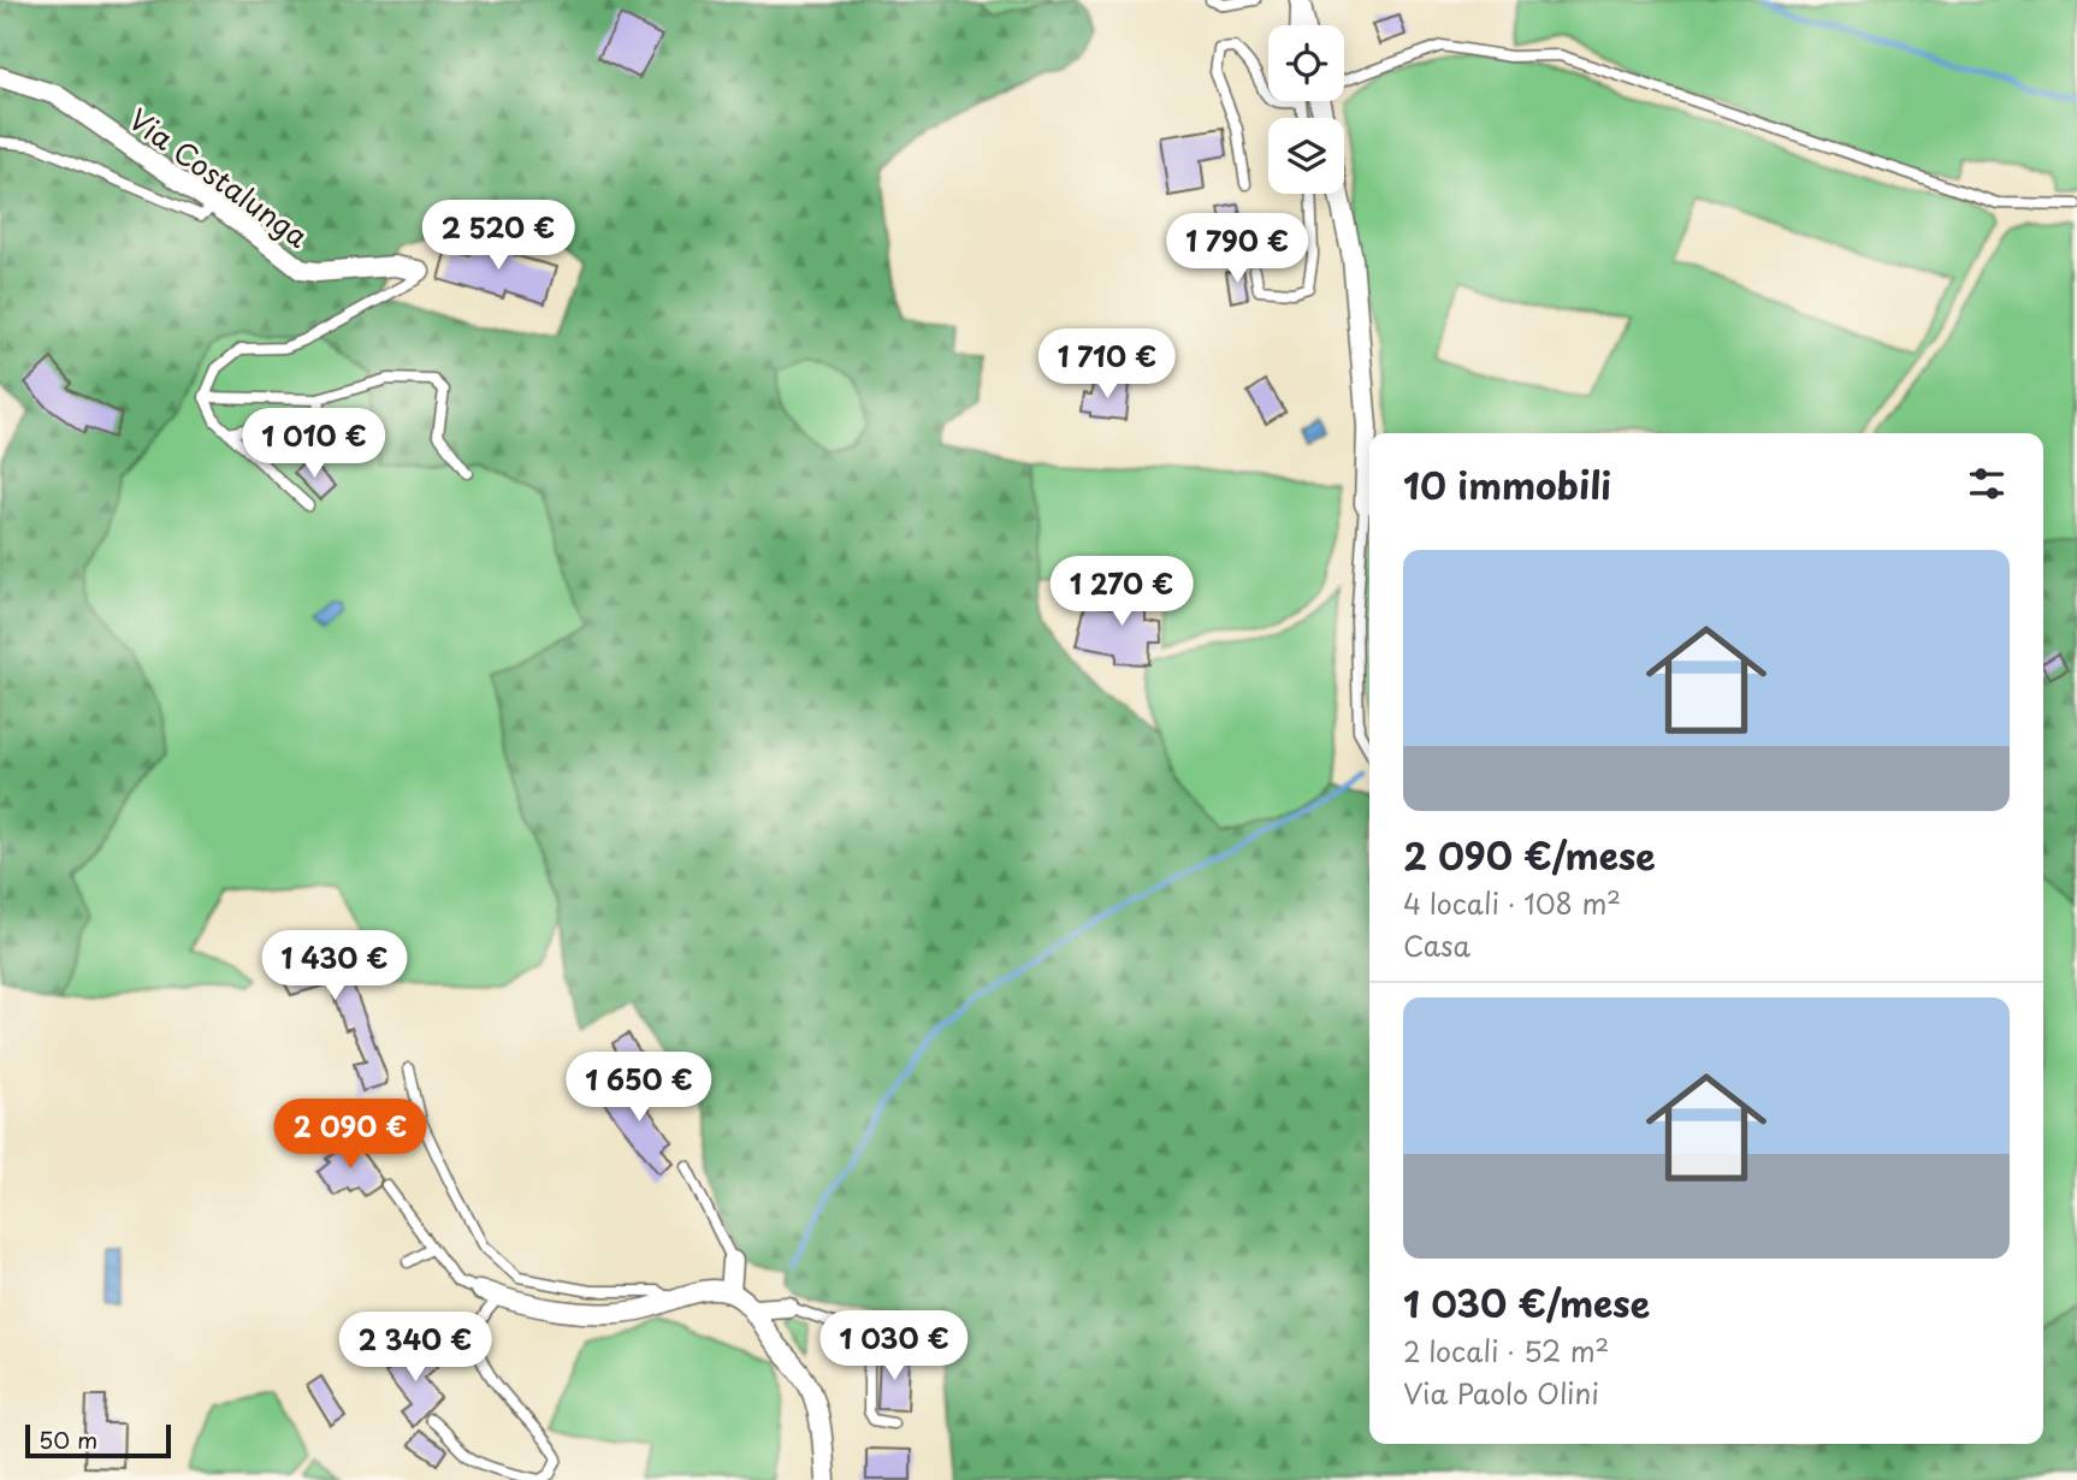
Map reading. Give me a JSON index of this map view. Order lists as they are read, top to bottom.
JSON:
{
  "streets": {
    "street": ["Via Costalunga"]
  },
  "scale_bar": "50 m",
  "page": {
    "price": [
      "2 520 €",
      "1 790 €",
      "1 710 €",
      "1 010 €",
      "1 270 €",
      "1 430 €",
      "1 650 €",
      "2 090 €",
      "1 030 €",
      "2 340 €"
    ],
    "heading": "10 immobili",
    "list": [
      {
        "name": "2 090 €/mese",
        "note": "4 locali · 108 m² · Casa"
      },
      {
        "name": "1 030 €/mese",
        "note": "2 locali · 52 m² · Via Paolo Olini"
      }
    ],
    "scale": "50 m"
  }
}
